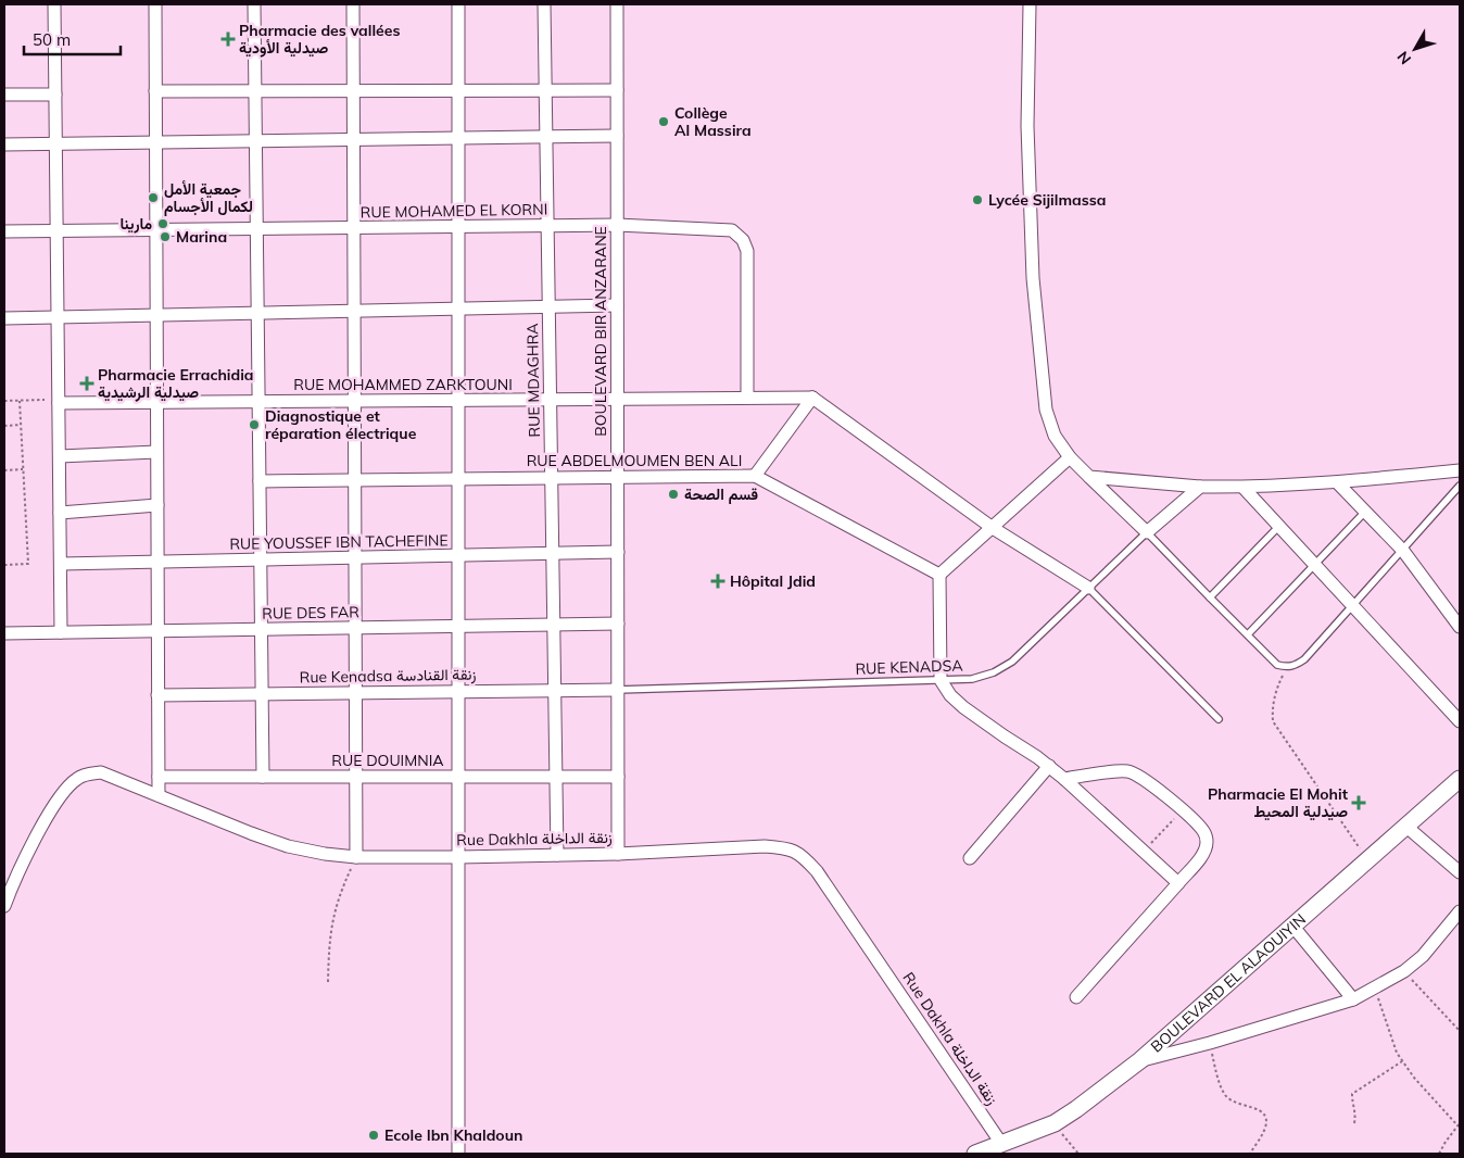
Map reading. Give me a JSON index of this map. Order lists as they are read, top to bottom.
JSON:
{
  "streets": {
    "street": [
      "RUE MOHAMED EL KORNI",
      "BOULEVARD BIR ANZARANE",
      "RUE MDAGHRA",
      "RUE MOHAMMED ZARKTOUNI",
      "RUE ABDELMOUMEN BEN ALI",
      "RUE YOUSSEF IBN TACHEFINE",
      "RUE DES FAR",
      "Rue Kenadsa زنقة القنادسة",
      "RUE DOUIMNIA",
      "Rue Dakhla زنقة الداخلة",
      "BOULEVARD EL ALAOUIYIN"
    ],
    "lane": ["RUE KENADSA"]
  },
  "crossings": [
    ["RUE MOHAMED EL KORNI", "BOULEVARD BIR ANZARANE"],
    ["RUE MOHAMED EL KORNI", "RUE MDAGHRA"],
    ["RUE MOHAMED EL KORNI", "RUE MOHAMMED ZARKTOUNI"],
    ["BOULEVARD BIR ANZARANE", "RUE MOHAMMED ZARKTOUNI"],
    ["BOULEVARD BIR ANZARANE", "RUE ABDELMOUMEN BEN ALI"],
    ["BOULEVARD BIR ANZARANE", "RUE YOUSSEF IBN TACHEFINE"],
    ["BOULEVARD BIR ANZARANE", "RUE DES FAR"],
    ["BOULEVARD BIR ANZARANE", "RUE KENADSA"],
    ["BOULEVARD BIR ANZARANE", "Rue Kenadsa زنقة القنادسة"],
    ["BOULEVARD BIR ANZARANE", "RUE DOUIMNIA"],
    ["BOULEVARD BIR ANZARANE", "Rue Dakhla زنقة الداخلة"],
    ["RUE MDAGHRA", "RUE MOHAMMED ZARKTOUNI"],
    ["RUE MDAGHRA", "RUE ABDELMOUMEN BEN ALI"],
    ["RUE MDAGHRA", "RUE YOUSSEF IBN TACHEFINE"],
    ["RUE MDAGHRA", "RUE DES FAR"],
    ["RUE MDAGHRA", "Rue Kenadsa زنقة القنادسة"],
    ["RUE MDAGHRA", "RUE DOUIMNIA"],
    ["RUE MDAGHRA", "Rue Dakhla زنقة الداخلة"],
    ["RUE KENADSA", "Rue Kenadsa زنقة القنادسة"],
    ["Rue Dakhla زنقة الداخلة", "BOULEVARD EL ALAOUIYIN"]
  ],
  "places": {
    "health": [
      "Pharmacie des vallées صيدلية الأودية",
      "Pharmacie Errachidia صيدلية الرشيدية",
      "Hôpital Jdid",
      "Pharmacie El Mohit صيدلية المحيط"
    ],
    "other": [
      "Collège Al Massira",
      "جمعية الأمل لكمال الأجسام",
      "Lycée Sijilmassa",
      "مارينا",
      "Marina",
      "Diagnostique et réparation électrique",
      "قسم الصحة",
      "Ecole Ibn Khaldoun"
    ]
  },
  "scale_bar": "50 m",
  "north": "bottom left"
}
